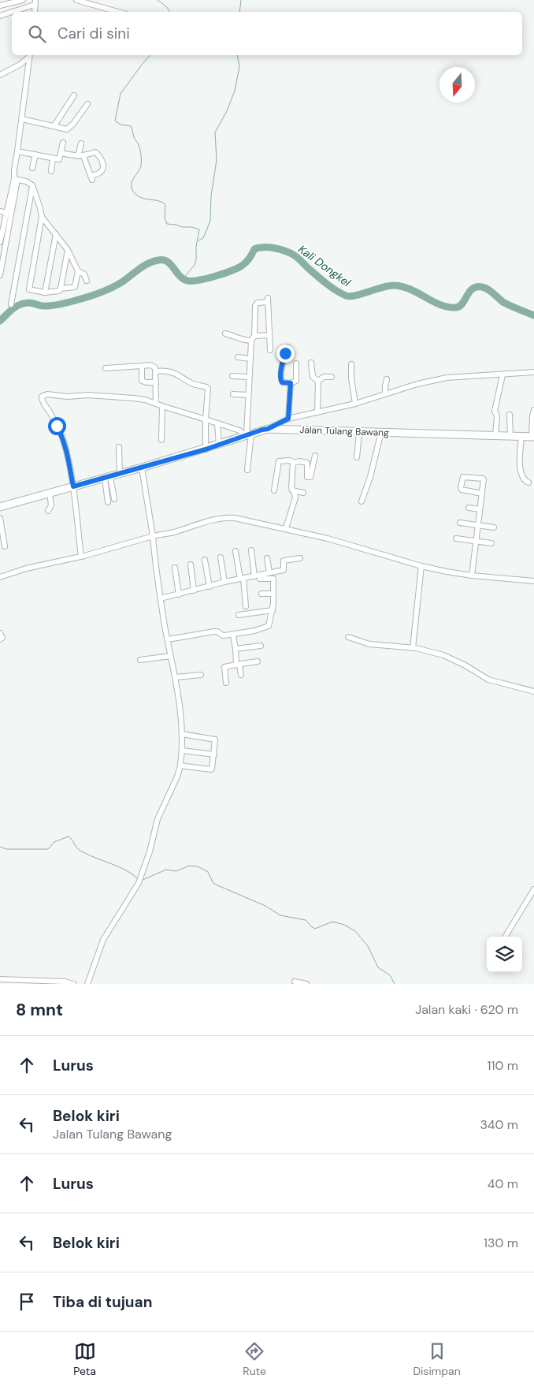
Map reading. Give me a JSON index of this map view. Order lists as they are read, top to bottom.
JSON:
{
  "streets": {
    "street": ["Jalan Tulang Bawang"]
  },
  "water": ["Kali Dongkel"],
  "north": "bottom",
  "page": {
    "search": "Cari di sini",
    "heading": ["8 mnt", "Jalan kaki · 620 m"],
    "list": [
      ["Lurus", "110 m"],
      ["Belok kiri", "Jalan Tulang Bawang", "340 m"],
      ["Lurus", "40 m"],
      ["Belok kiri", "130 m"],
      "Tiba di tujuan"
    ],
    "nav": ["Peta", "Rute", "Disimpan"]
  }
}
